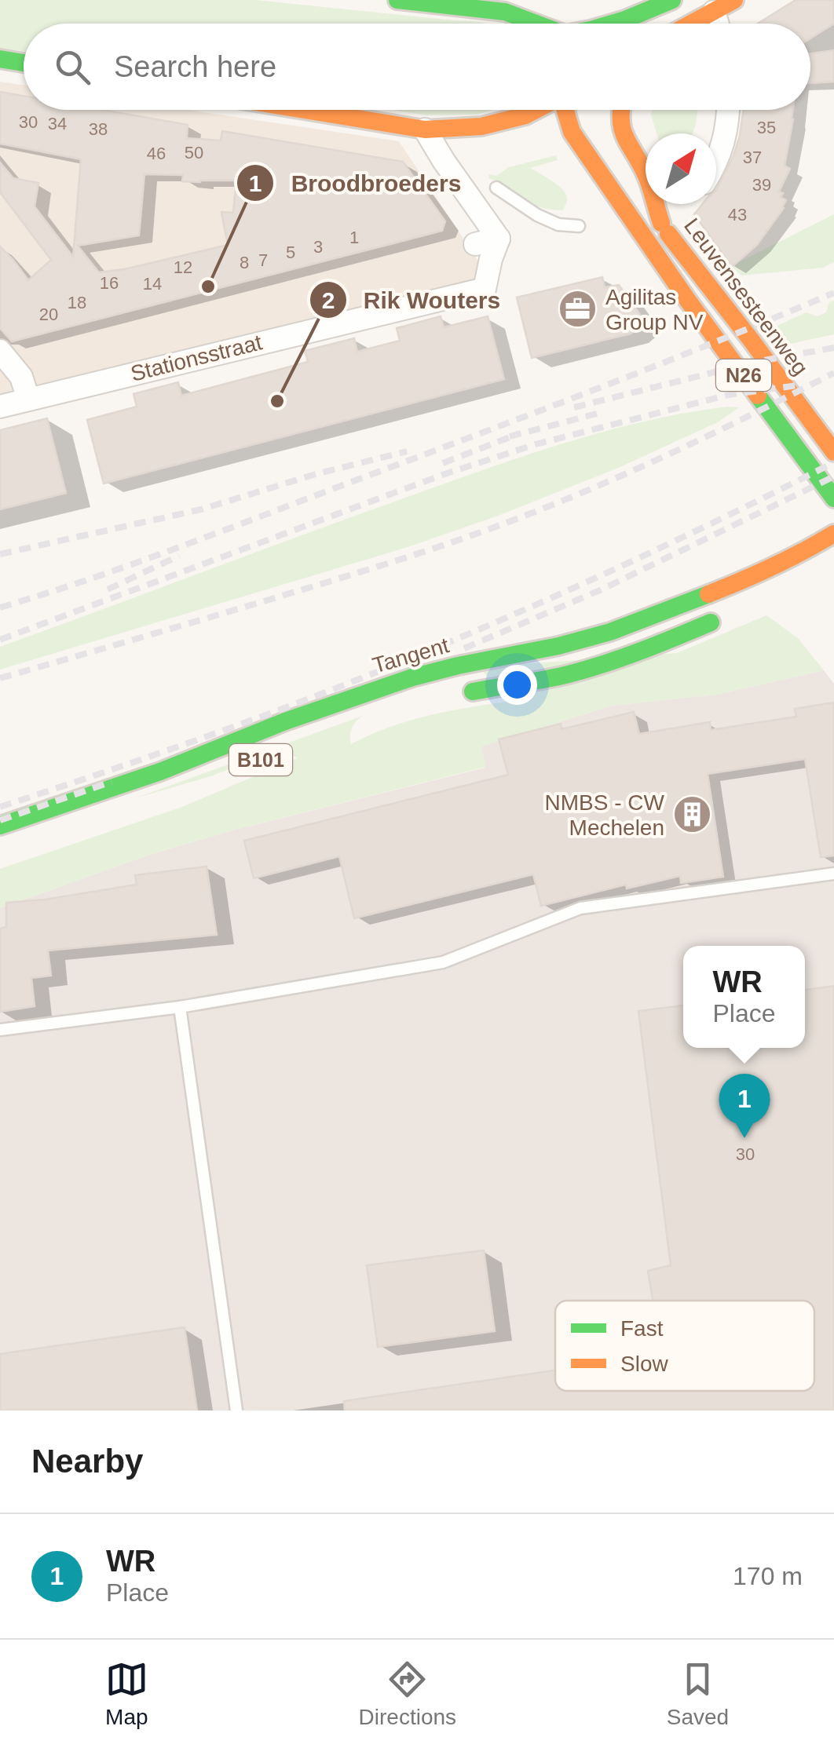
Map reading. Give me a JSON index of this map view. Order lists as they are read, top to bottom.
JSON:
{
  "streets": {
    "main road": [
      "Leuvensesteenweg",
      "N26",
      "Tangent",
      "B101"
    ],
    "street": ["Stationsstraat"]
  },
  "places": {
    "other": ["Broodbroeders", "Rik Wouters"],
    "office": ["Agilitas Group NV"],
    "building": ["NMBS - CW Mechelen"]
  },
  "house_numbers": [
    "30",
    "34",
    "35",
    "38",
    "50",
    "46",
    "37",
    "39",
    "43",
    "1",
    "3",
    "5",
    "7",
    "8",
    "12",
    "16",
    "14",
    "18",
    "20",
    "30"
  ],
  "legend": ["Fast", "Slow"],
  "north": "top right",
  "page": {
    "search": "Search here",
    "popup": ["WR", "Place"],
    "pins": "1",
    "heading": "Nearby",
    "list": [
      {
        "mark": "1",
        "name": "WR",
        "note": "Place",
        "value": "170 m"
      }
    ],
    "nav": ["Map", "Directions", "Saved"]
  }
}
